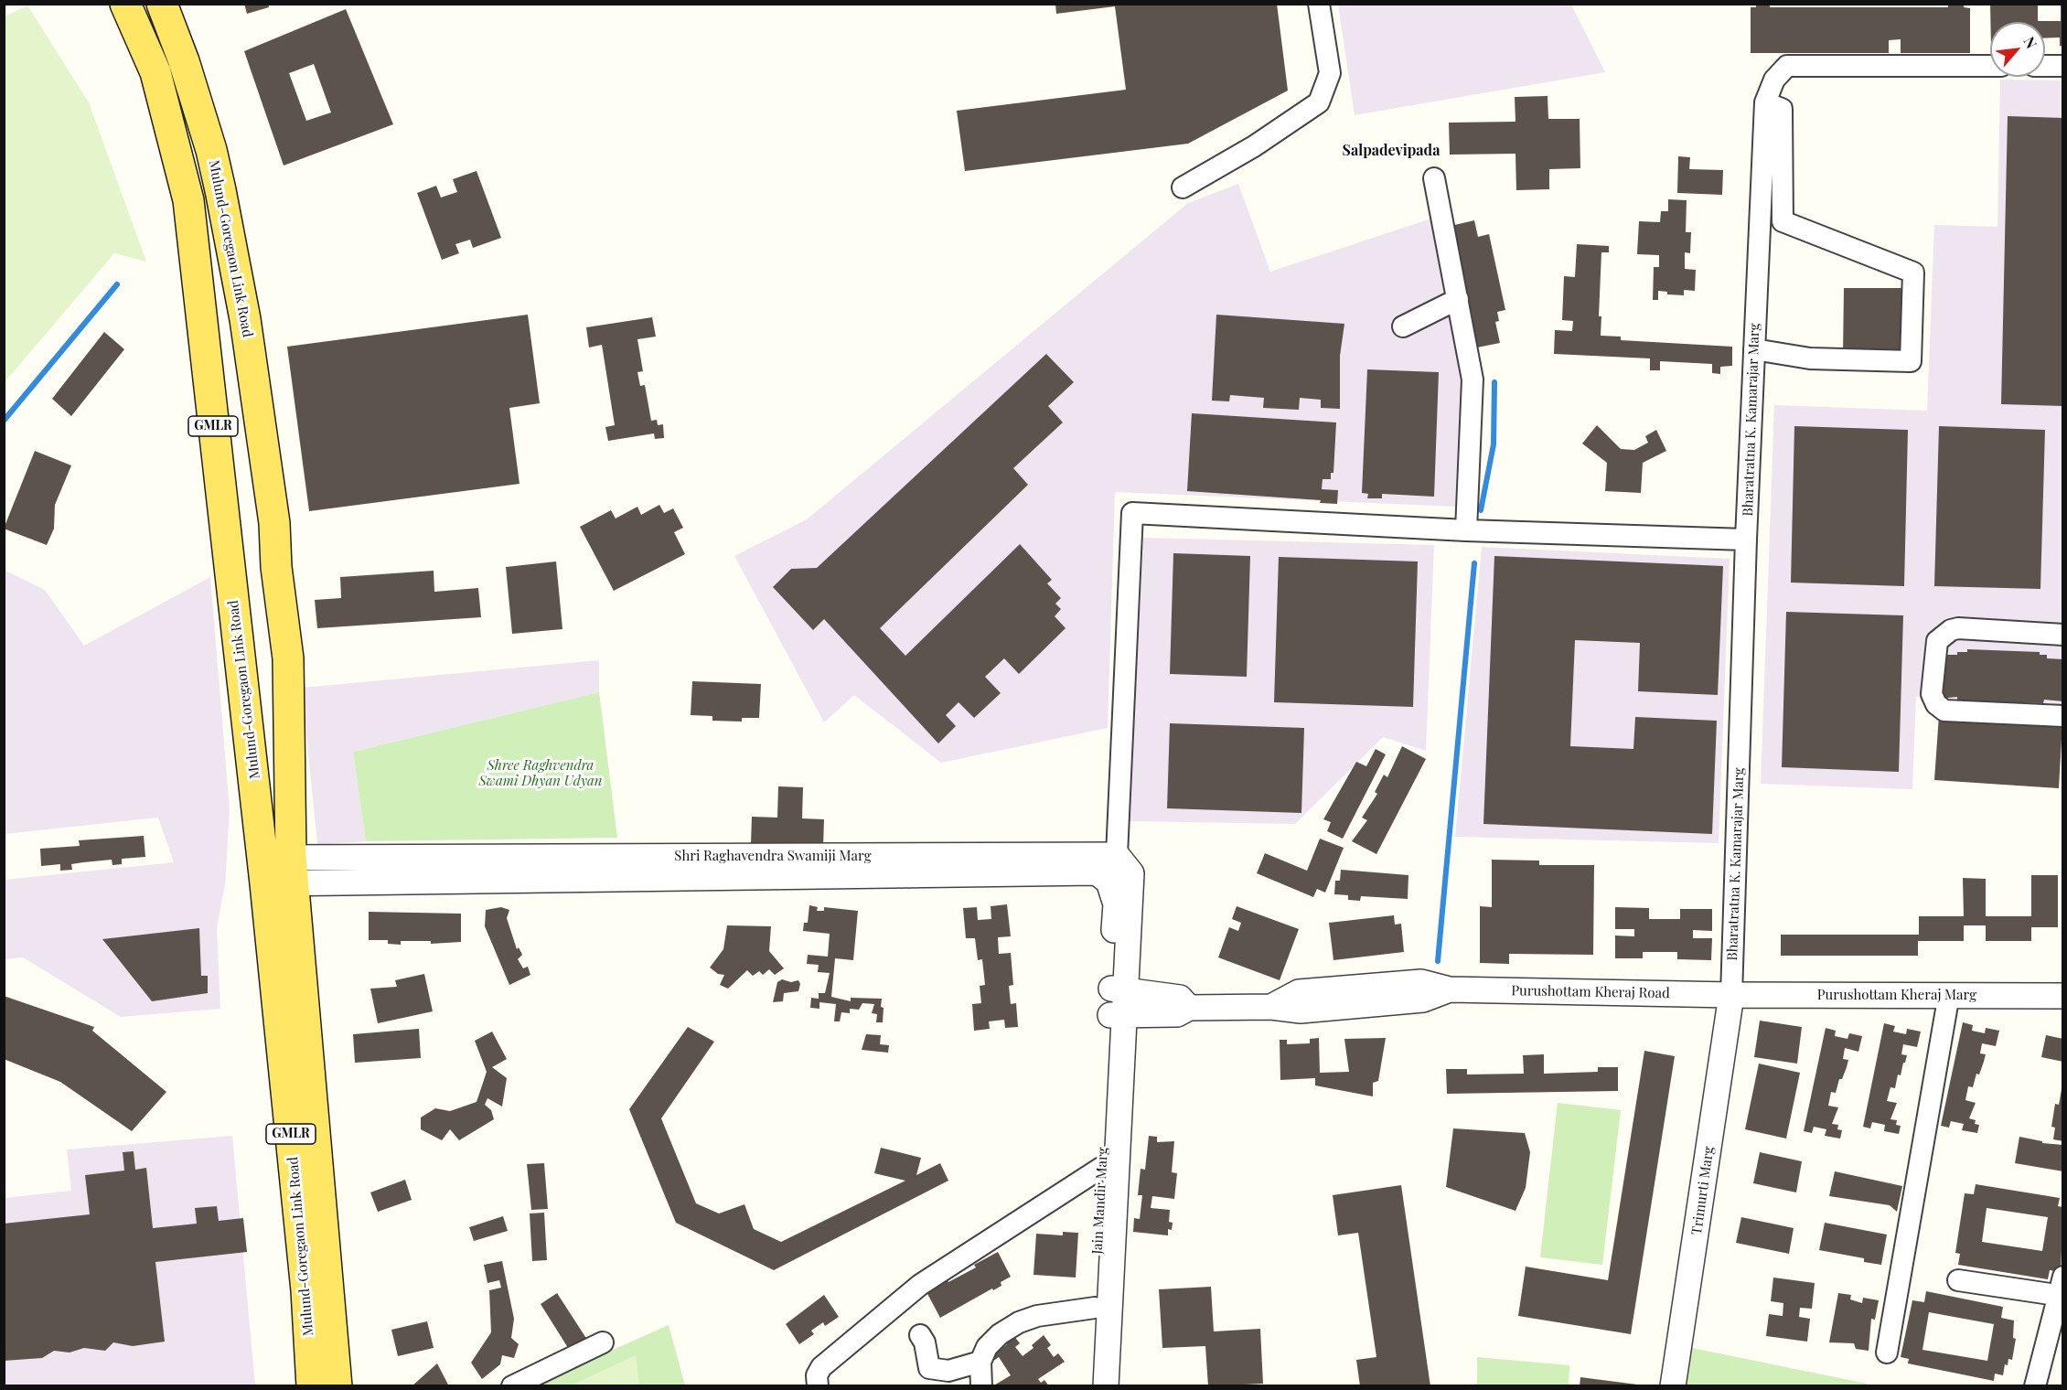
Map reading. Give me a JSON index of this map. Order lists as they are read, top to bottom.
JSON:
{
  "streets": {
    "main road": ["Mulund-Goregaon Link Road", "GMLR"],
    "street": [
      "Bharatratna K. Kamarajar Marg",
      "Shri Raghavendra Swamiji Marg",
      "Purushottam Kheraj Road",
      "Purushottam Kheraj Marg",
      "Trimurti Marg",
      "Jain Mandir Marg"
    ]
  },
  "crossings": [
    ["Mulund-Goregaon Link Road", "Shri Raghavendra Swamiji Marg"],
    ["Bharatratna K. Kamarajar Marg", "Purushottam Kheraj Road"],
    ["Bharatratna K. Kamarajar Marg", "Purushottam Kheraj Marg"],
    ["Bharatratna K. Kamarajar Marg", "Trimurti Marg"],
    ["Purushottam Kheraj Road", "Purushottam Kheraj Marg"],
    ["Purushottam Kheraj Road", "Trimurti Marg"],
    ["Purushottam Kheraj Road", "Jain Mandir Marg"],
    ["Purushottam Kheraj Marg", "Trimurti Marg"]
  ],
  "districts": ["Salpadevipada"],
  "parks": ["Shree Raghvendra Swami Dhyan Udyan"],
  "north": "top right"
}
